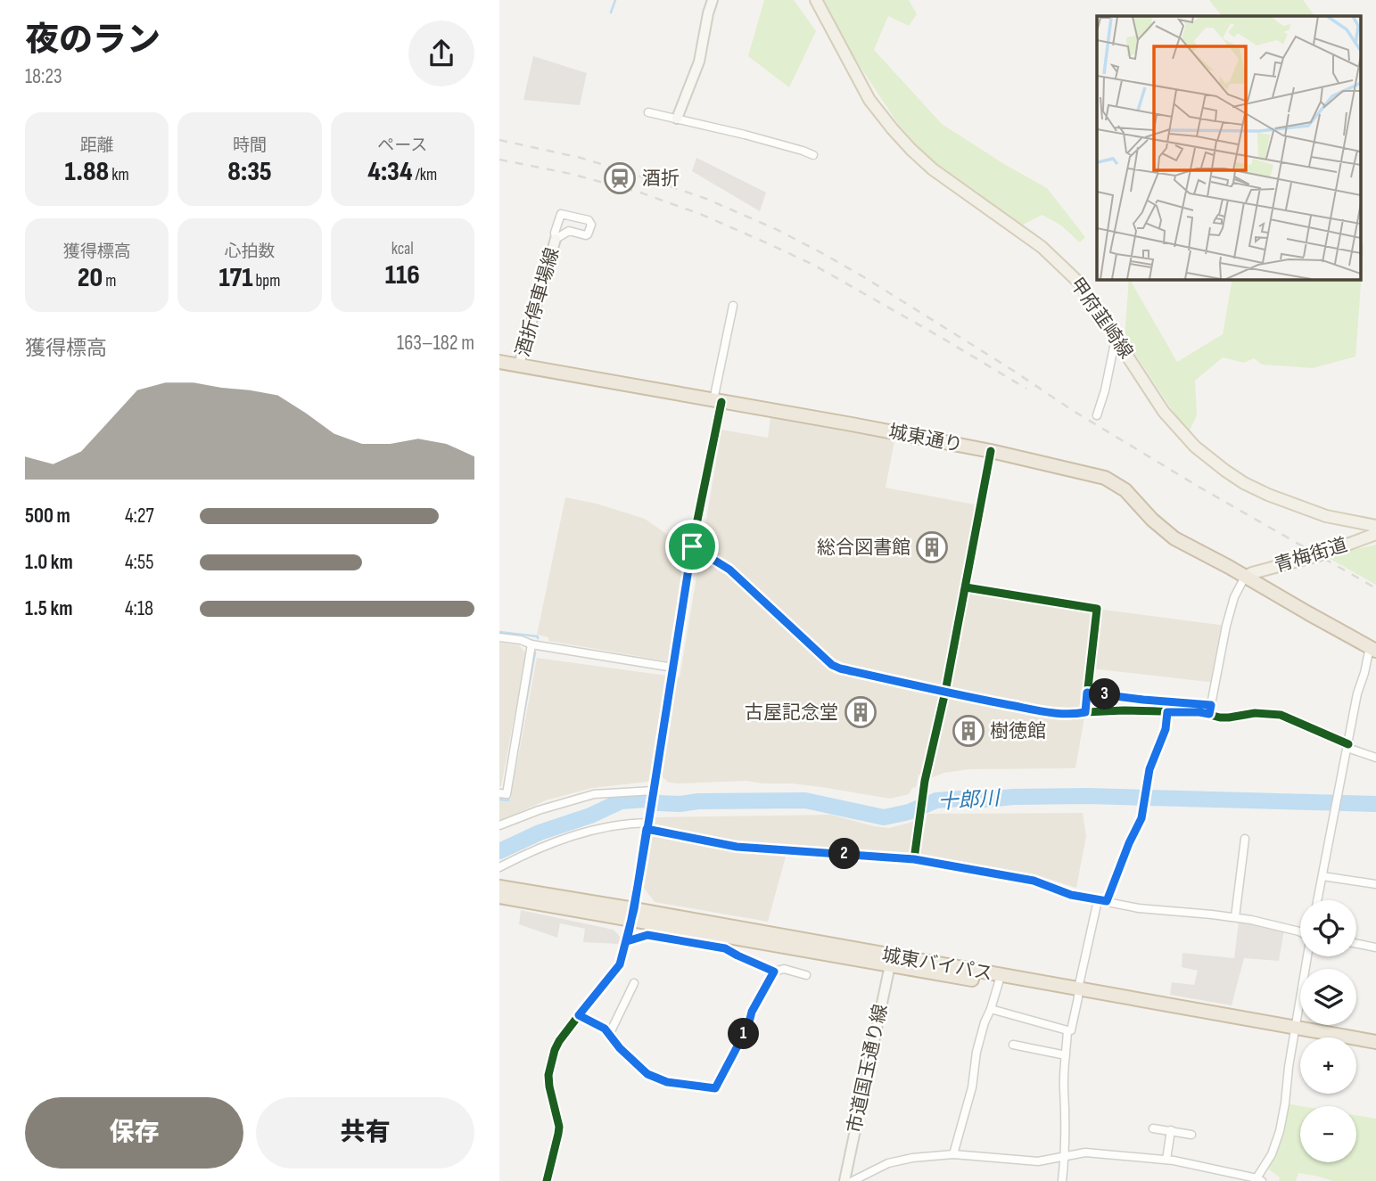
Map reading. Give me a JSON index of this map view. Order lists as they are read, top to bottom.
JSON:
{
  "streets": {
    "highway": ["城東通り", "城東バイパス"],
    "main road": ["甲府韮崎線", "青梅街道"],
    "street": ["酒折停車場線", "市道国玉通り線"]
  },
  "crossings": [
    ["酒折停車場線", "城東通り"],
    ["城東通り", "青梅街道"],
    ["城東バイパス", "市道国玉通り線"]
  ],
  "water": ["十郎川"],
  "places": {
    "station": ["酒折"],
    "building": ["総合図書館", "古屋記念堂", "樹徳館"]
  },
  "page": {
    "heading": ["夜のラン", "18:23"],
    "stats": [
      ["距離", "1.88 km"],
      ["時間", "8:35"],
      ["ペース", "4:34 /km"],
      ["獲得標高", "20 m"],
      ["心拍数", "171 bpm"],
      ["kcal", "116"]
    ],
    "chart": ["獲得標高", "163–182 m"],
    "list": [
      {
        "name": "500 m",
        "note": "4:27"
      },
      {
        "name": "1.0 km",
        "note": "4:55"
      },
      {
        "name": "1.5 km",
        "note": "4:18"
      }
    ],
    "pins": ["3", "2", "1"],
    "map_buttons": ["+", "−"],
    "buttons": ["保存", "共有"]
  }
}
